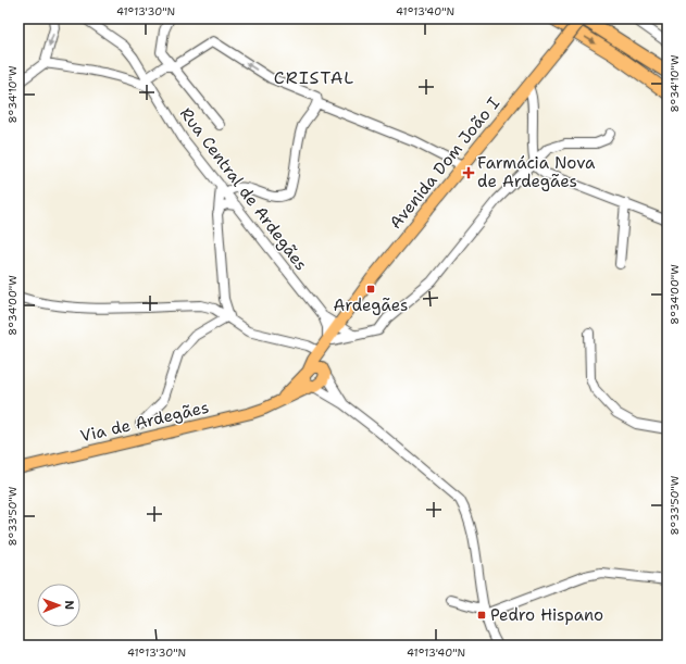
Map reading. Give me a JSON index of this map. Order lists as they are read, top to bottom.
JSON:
{
  "streets": {
    "main road": ["Avenida Dom João I", "Via de Ardegães"],
    "street": ["Rua Central de Ardegães"]
  },
  "crossings": [
    ["Avenida Dom João I", "Rua Central de Ardegães"],
    ["Avenida Dom João I", "Via de Ardegães"]
  ],
  "districts": ["CRISTAL"],
  "places": {
    "health": ["Farmácia Nova de Ardegães"],
    "transit": ["Ardegães", "Pedro Hispano"]
  },
  "north": "right",
  "coordinates": [
    "41°13'30\"N",
    "41°13'40\"N",
    "8°34'10\"W",
    "8°34'00\"W",
    "8°33'50\"W"
  ]
}
